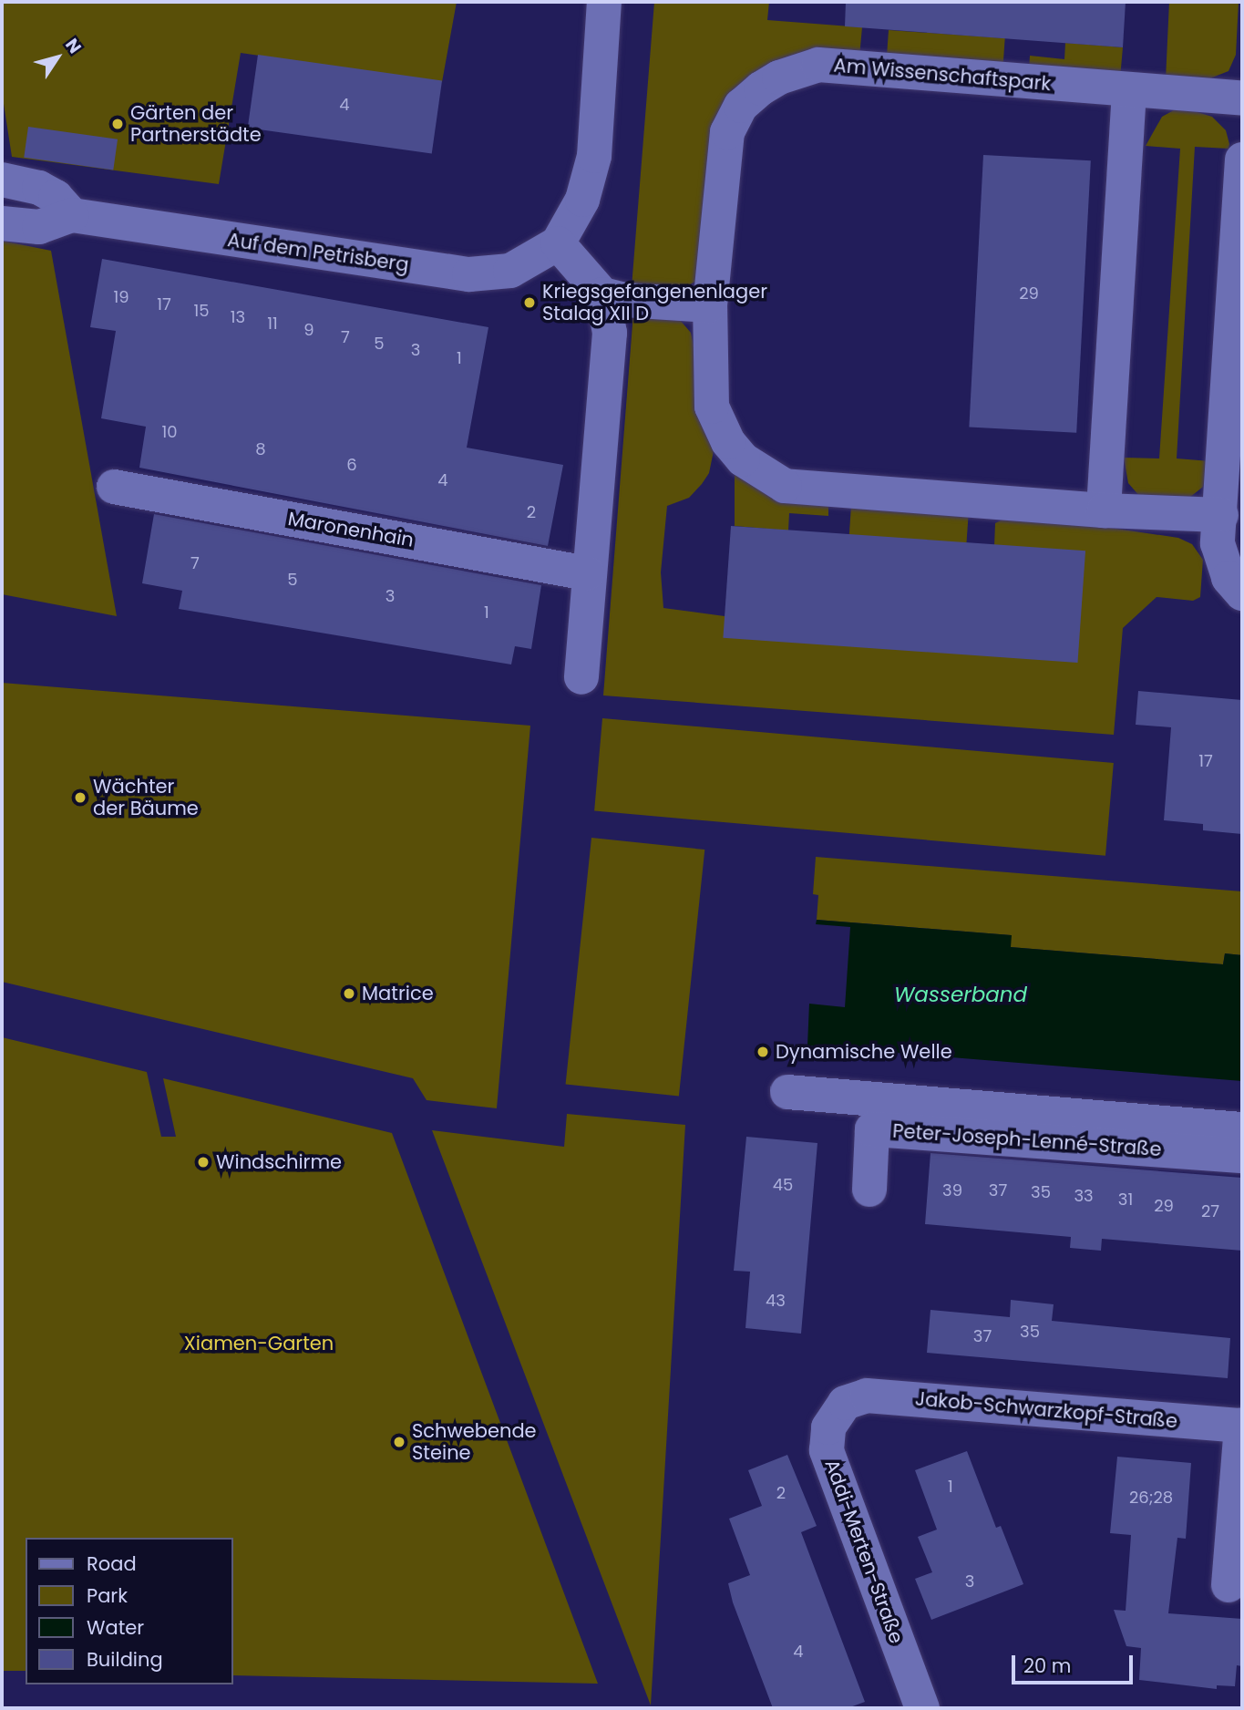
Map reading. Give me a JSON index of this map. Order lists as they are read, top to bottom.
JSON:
{
  "streets": {
    "street": [
      "Am Wissenschaftspark",
      "Auf dem Petrisberg",
      "Maronenhain",
      "Peter-Joseph-Lenné-Straße",
      "Jakob-Schwarzkopf-Straße",
      "Addi-Merten-Straße"
    ]
  },
  "crossings": [
    ["Jakob-Schwarzkopf-Straße", "Addi-Merten-Straße"]
  ],
  "water": ["Wasserband"],
  "parks": ["Xiamen-Garten"],
  "places": [
    "Gärten der Partnerstädte",
    "Kriegsgefangenenlager Stalag XII D",
    "Wächter der Bäume",
    "Matrice",
    "Dynamische Welle",
    "Windschirme",
    "Schwebende Steine"
  ],
  "house_numbers": [
    "4",
    "29",
    "19",
    "17",
    "15",
    "13",
    "11",
    "9",
    "7",
    "5",
    "3",
    "1",
    "10",
    "8",
    "6",
    "4",
    "2",
    "7",
    "5",
    "3",
    "1",
    "17",
    "45",
    "39",
    "37",
    "35",
    "33",
    "31",
    "29",
    "27",
    "43",
    "35",
    "37",
    "1",
    "2",
    "26;28",
    "3",
    "4"
  ],
  "legend": [
    "Road",
    "Park",
    "Water",
    "Building"
  ],
  "scale_bar": "20 m",
  "north": "top right"
}
